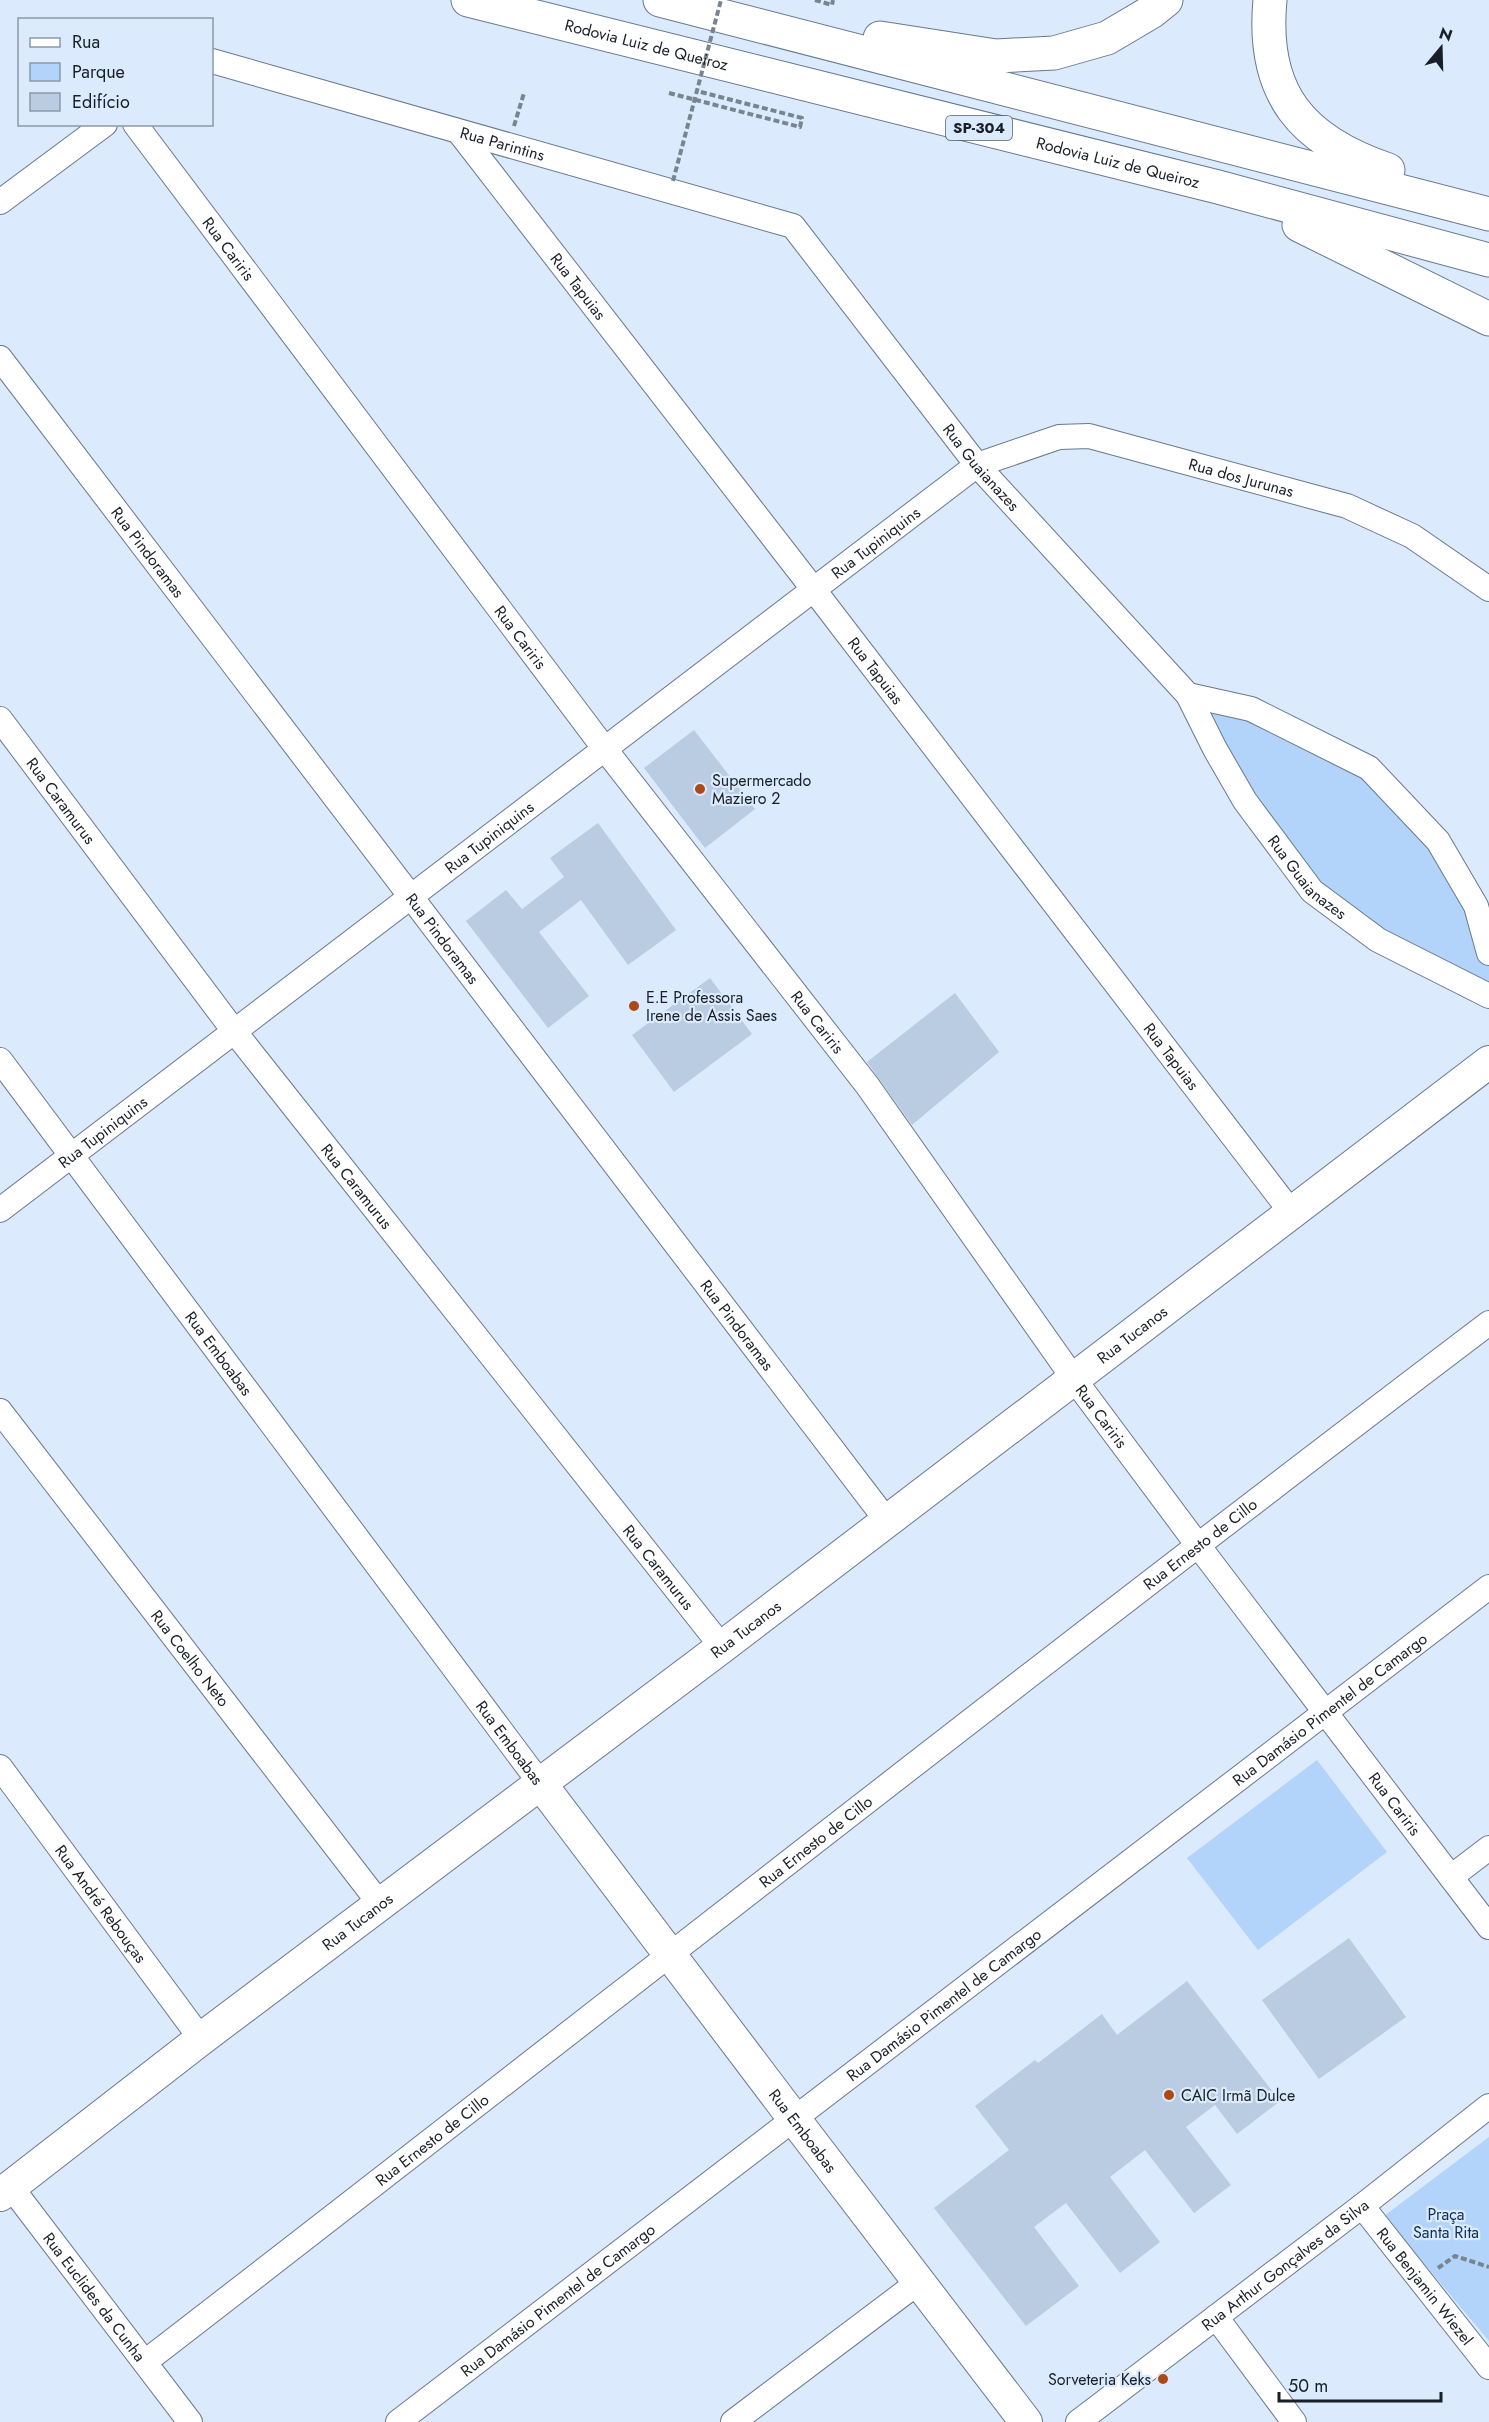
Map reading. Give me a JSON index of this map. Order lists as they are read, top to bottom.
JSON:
{
  "streets": {
    "highway": ["Rodovia Luiz de Queiroz", "SP-304"],
    "street": [
      "Rua Parintins",
      "Rua Cariris",
      "Rua Tapuias",
      "Rua Guaianazes",
      "Rua dos Jurunas",
      "Rua Tupiniquins",
      "Rua Pindoramas",
      "Rua Caramurus",
      "Rua Tucanos",
      "Rua Emboabas",
      "Rua Ernesto de Cillo",
      "Rua Coelho Neto",
      "Rua Damásio Pimentel de Camargo",
      "Rua André Rebouças",
      "Rua Arthur Gonçalves da Silva",
      "Rua Benjamin Wiezel",
      "Rua Euclides da Cunha"
    ]
  },
  "crossings": [
    ["Rua Parintins", "Rua Tapuias"],
    ["Rua Parintins", "Rua Guaianazes"],
    ["Rua Cariris", "Rua Tupiniquins"],
    ["Rua Cariris", "Rua Tucanos"],
    ["Rua Cariris", "Rua Ernesto de Cillo"],
    ["Rua Cariris", "Rua Damásio Pimentel de Camargo"],
    ["Rua Tapuias", "Rua Tupiniquins"],
    ["Rua Tapuias", "Rua Tucanos"],
    ["Rua Guaianazes", "Rua dos Jurunas"],
    ["Rua Guaianazes", "Rua Tupiniquins"],
    ["Rua dos Jurunas", "Rua Tupiniquins"],
    ["Rua Tupiniquins", "Rua Pindoramas"],
    ["Rua Tupiniquins", "Rua Caramurus"],
    ["Rua Tupiniquins", "Rua Emboabas"],
    ["Rua Pindoramas", "Rua Tucanos"],
    ["Rua Caramurus", "Rua Tucanos"],
    ["Rua Tucanos", "Rua Emboabas"],
    ["Rua Tucanos", "Rua Coelho Neto"],
    ["Rua Tucanos", "Rua André Rebouças"],
    ["Rua Tucanos", "Rua Euclides da Cunha"],
    ["Rua Emboabas", "Rua Ernesto de Cillo"],
    ["Rua Emboabas", "Rua Damásio Pimentel de Camargo"],
    ["Rua Ernesto de Cillo", "Rua Euclides da Cunha"],
    ["Rua Arthur Gonçalves da Silva", "Rua Benjamin Wiezel"]
  ],
  "parks": ["Praça Santa Rita"],
  "places": [
    "Supermercado Maziero 2",
    "E.E Professora Irene de Assis Saes",
    "CAIC Irmã Dulce",
    "Sorveteria Keks"
  ],
  "legend": ["Rua", "Parque", "Edifício"],
  "scale_bar": "50 m",
  "north": "top"
}
